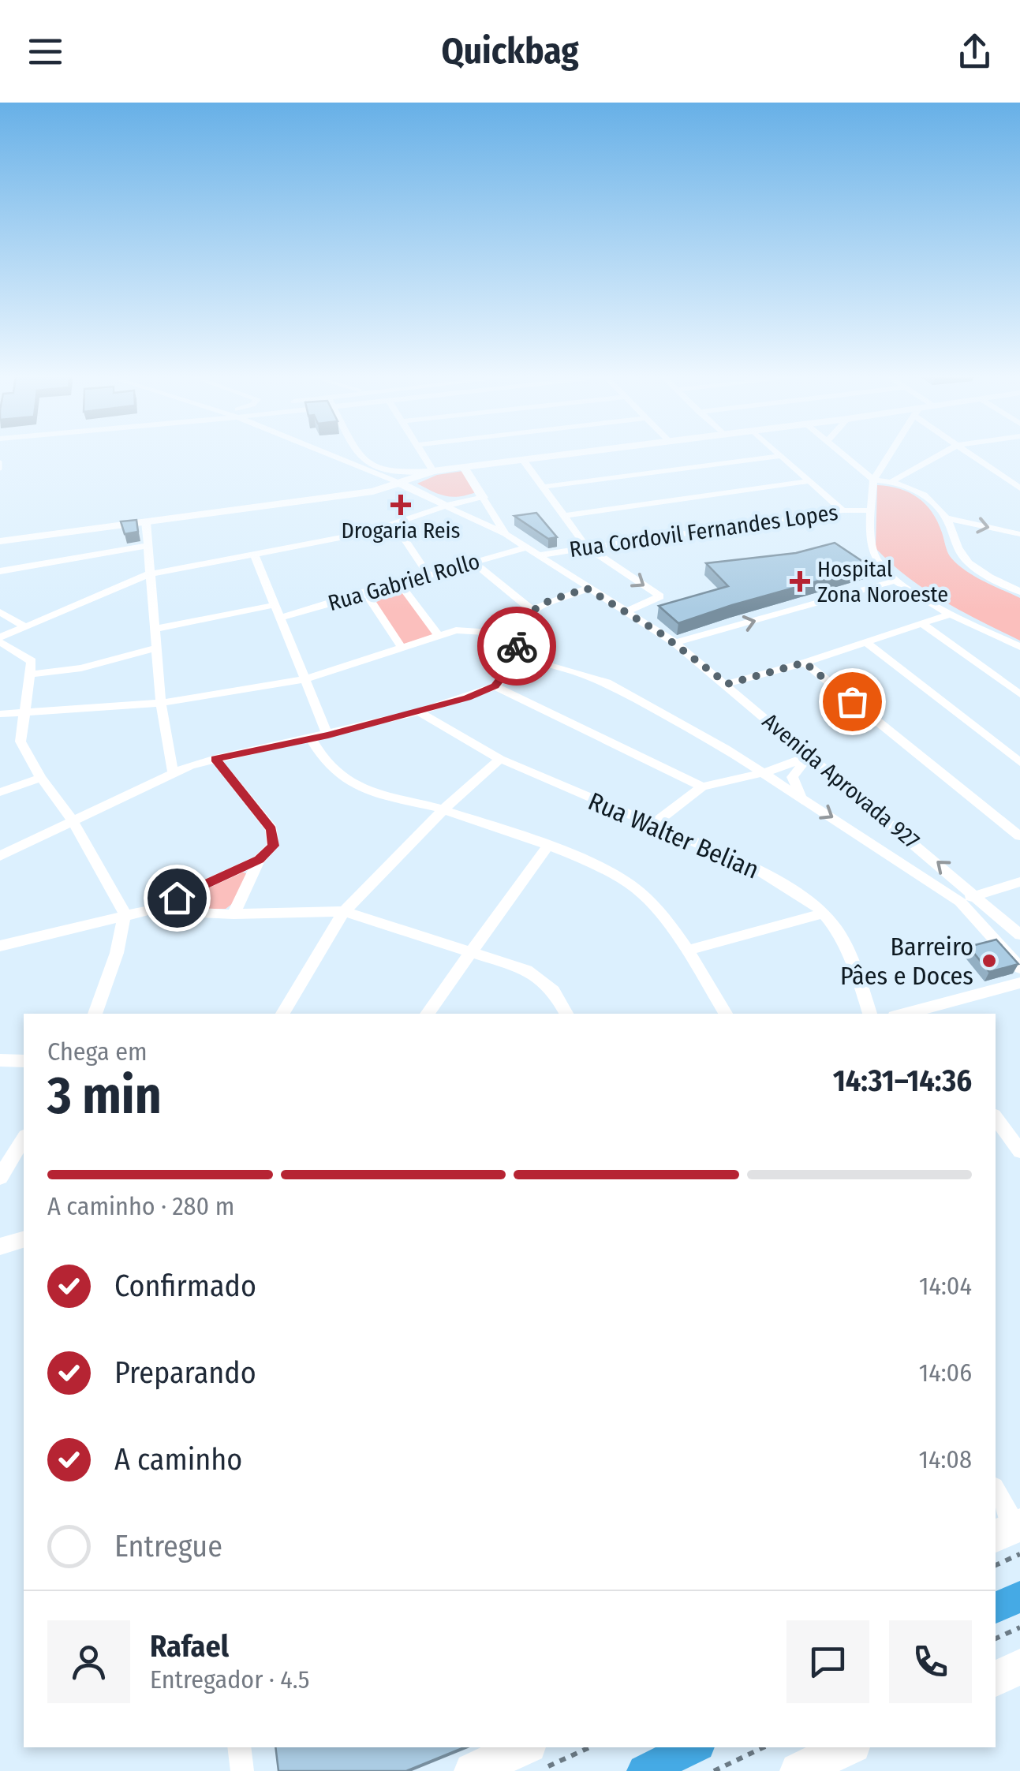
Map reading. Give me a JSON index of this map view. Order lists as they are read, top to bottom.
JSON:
{
  "streets": {
    "street": [
      "Rua Cordovil Fernandes Lopes",
      "Rua Gabriel Rollo",
      "Avenida Aprovada 927",
      "Rua Walter Belian"
    ]
  },
  "crossings": [
    ["Rua Cordovil Fernandes Lopes", "Avenida Aprovada 927"],
    ["Rua Gabriel Rollo", "Avenida Aprovada 927"]
  ],
  "places": {
    "health": ["Drogaria Reis", "Hospital Zona Noroeste"],
    "other": ["Barreiro Pâes e Doces"]
  },
  "page": {
    "header": "Quickbag",
    "heading": ["3 min", "Chega em", "14:31–14:36"],
    "panel": ["Rafael", "Entregador · 4.5"],
    "bar": "A caminho · 280 m",
    "list": [
      ["Confirmado", "14:04"],
      ["Preparando", "14:06"],
      ["A caminho", "14:08"],
      "Entregue"
    ]
  }
}
